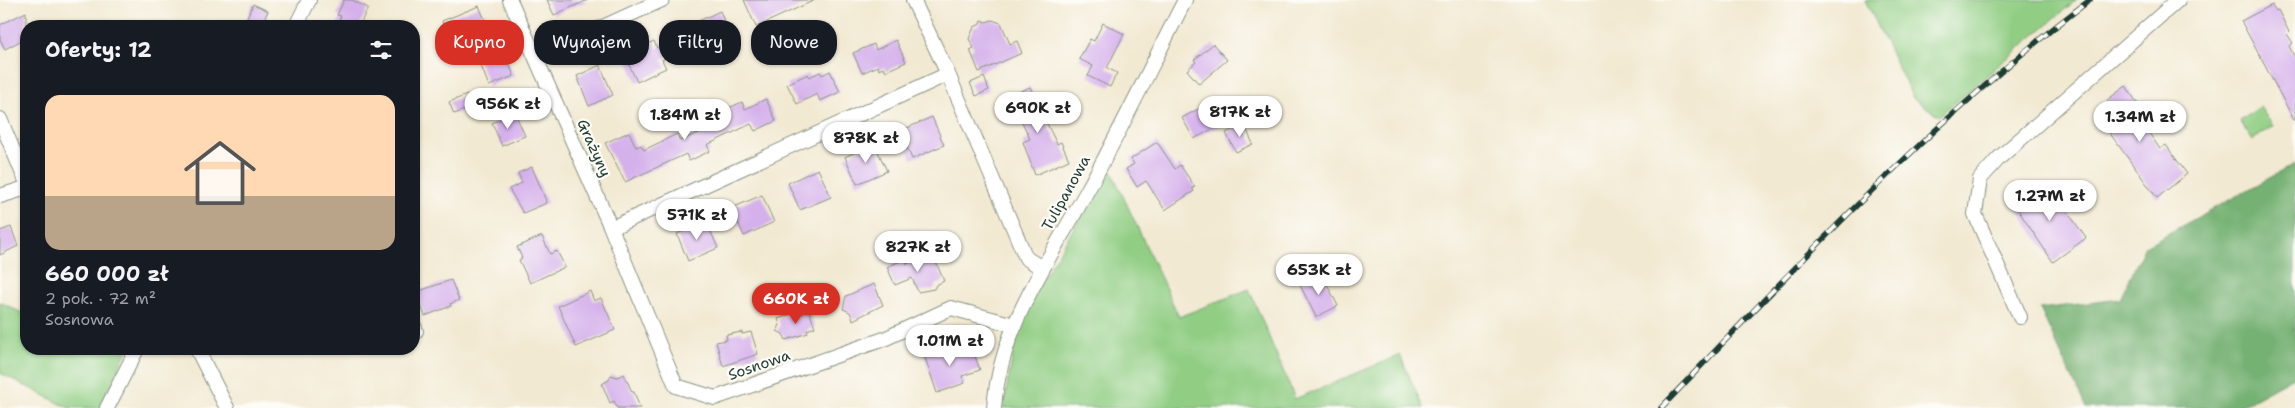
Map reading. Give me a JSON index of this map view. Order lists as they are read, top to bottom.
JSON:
{
  "streets": {
    "street": ["Grażyny", "Tulipanowa", "Sosnowa"]
  },
  "crossings": [
    ["Grażyny", "Sosnowa"],
    ["Tulipanowa", "Sosnowa"]
  ],
  "page": {
    "chip": [
      "Kupno",
      "Wynajem",
      "Filtry",
      "Nowe"
    ],
    "heading": "Oferty: 12",
    "list": [
      {
        "name": "660 000 zł",
        "note": "2 pok. · 72 m² · Sosnowa"
      }
    ],
    "price": [
      "956K zł",
      "690K zł",
      "817K zł",
      "1.84M zł",
      "1.34M zł",
      "878K zł",
      "1.27M zł",
      "571K zł",
      "827K zł",
      "653K zł",
      "660K zł",
      "1.01M zł"
    ]
  }
}
